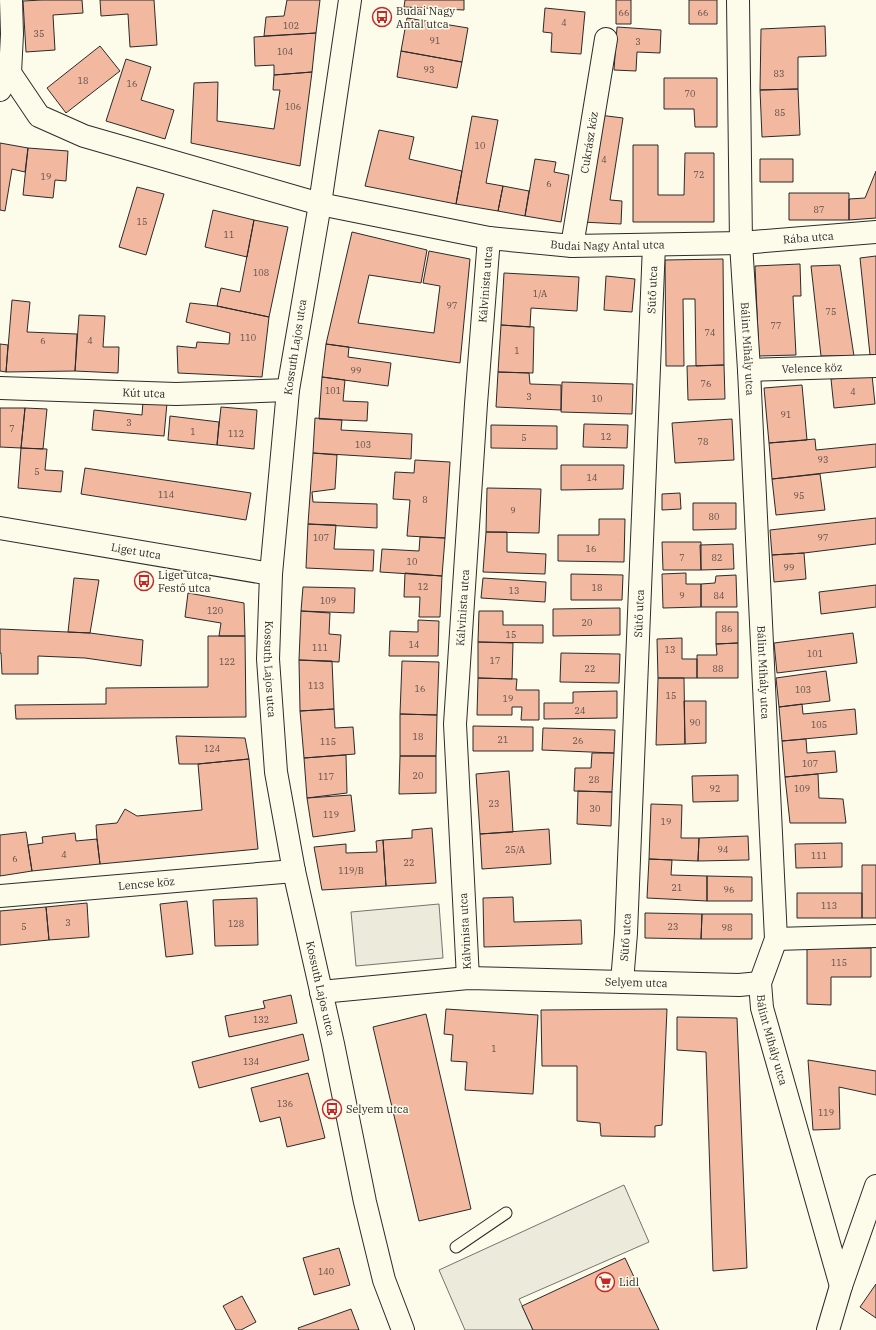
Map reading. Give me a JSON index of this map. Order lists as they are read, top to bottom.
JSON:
{
  "streets": {
    "street": [
      "Cukrász köz",
      "Rába utca",
      "Budai Nagy Antal utca",
      "Kálvinista utca",
      "Sütő utca",
      "Kossuth Lajos utca",
      "Bálint Mihály utca",
      "Velence köz",
      "Kút utca",
      "Liget utca",
      "Lencse köz",
      "Selyem utca"
    ]
  },
  "crossings": [
    ["Cukrász köz", "Budai Nagy Antal utca"],
    ["Rába utca", "Budai Nagy Antal utca"],
    ["Rába utca", "Bálint Mihály utca"],
    ["Budai Nagy Antal utca", "Kálvinista utca"],
    ["Budai Nagy Antal utca", "Sütő utca"],
    ["Budai Nagy Antal utca", "Kossuth Lajos utca"],
    ["Budai Nagy Antal utca", "Bálint Mihály utca"],
    ["Kálvinista utca", "Selyem utca"],
    ["Sütő utca", "Selyem utca"],
    ["Kossuth Lajos utca", "Kút utca"],
    ["Kossuth Lajos utca", "Liget utca"],
    ["Kossuth Lajos utca", "Lencse köz"],
    ["Kossuth Lajos utca", "Selyem utca"],
    ["Bálint Mihály utca", "Velence köz"],
    ["Bálint Mihály utca", "Selyem utca"]
  ],
  "places": {
    "bus stop": ["Budai Nagy Antal utca", "Liget utca, Festő utca", "Selyem utca"],
    "supermarket": ["Lidl"]
  },
  "house_numbers": [
    "66",
    "66",
    "4",
    "102",
    "35",
    "91",
    "3",
    "104",
    "93",
    "83",
    "18",
    "16",
    "70",
    "106",
    "85",
    "10",
    "4",
    "72",
    "19",
    "6",
    "87",
    "15",
    "11",
    "108",
    "1/A",
    "97",
    "75",
    "77",
    "74",
    "110",
    "6",
    "4",
    "1",
    "99",
    "76",
    "101",
    "4",
    "3",
    "10",
    "91",
    "3",
    "7",
    "1",
    "112",
    "12",
    "5",
    "78",
    "103",
    "93",
    "5",
    "14",
    "114",
    "95",
    "8",
    "9",
    "80",
    "107",
    "97",
    "16",
    "7",
    "82",
    "10",
    "99",
    "12",
    "18",
    "13",
    "9",
    "84",
    "109",
    "120",
    "20",
    "86",
    "15",
    "14",
    "111",
    "13",
    "101",
    "17",
    "122",
    "22",
    "88",
    "113",
    "16",
    "103",
    "15",
    "19",
    "24",
    "90",
    "105",
    "18",
    "21",
    "26",
    "115",
    "124",
    "107",
    "20",
    "117",
    "28",
    "92",
    "109",
    "23",
    "30",
    "119",
    "19",
    "25/A",
    "94",
    "4",
    "111",
    "6",
    "22",
    "119/B",
    "21",
    "96",
    "113",
    "3",
    "128",
    "5",
    "23",
    "98",
    "115",
    "132",
    "1",
    "134",
    "136",
    "119",
    "140"
  ]
}
